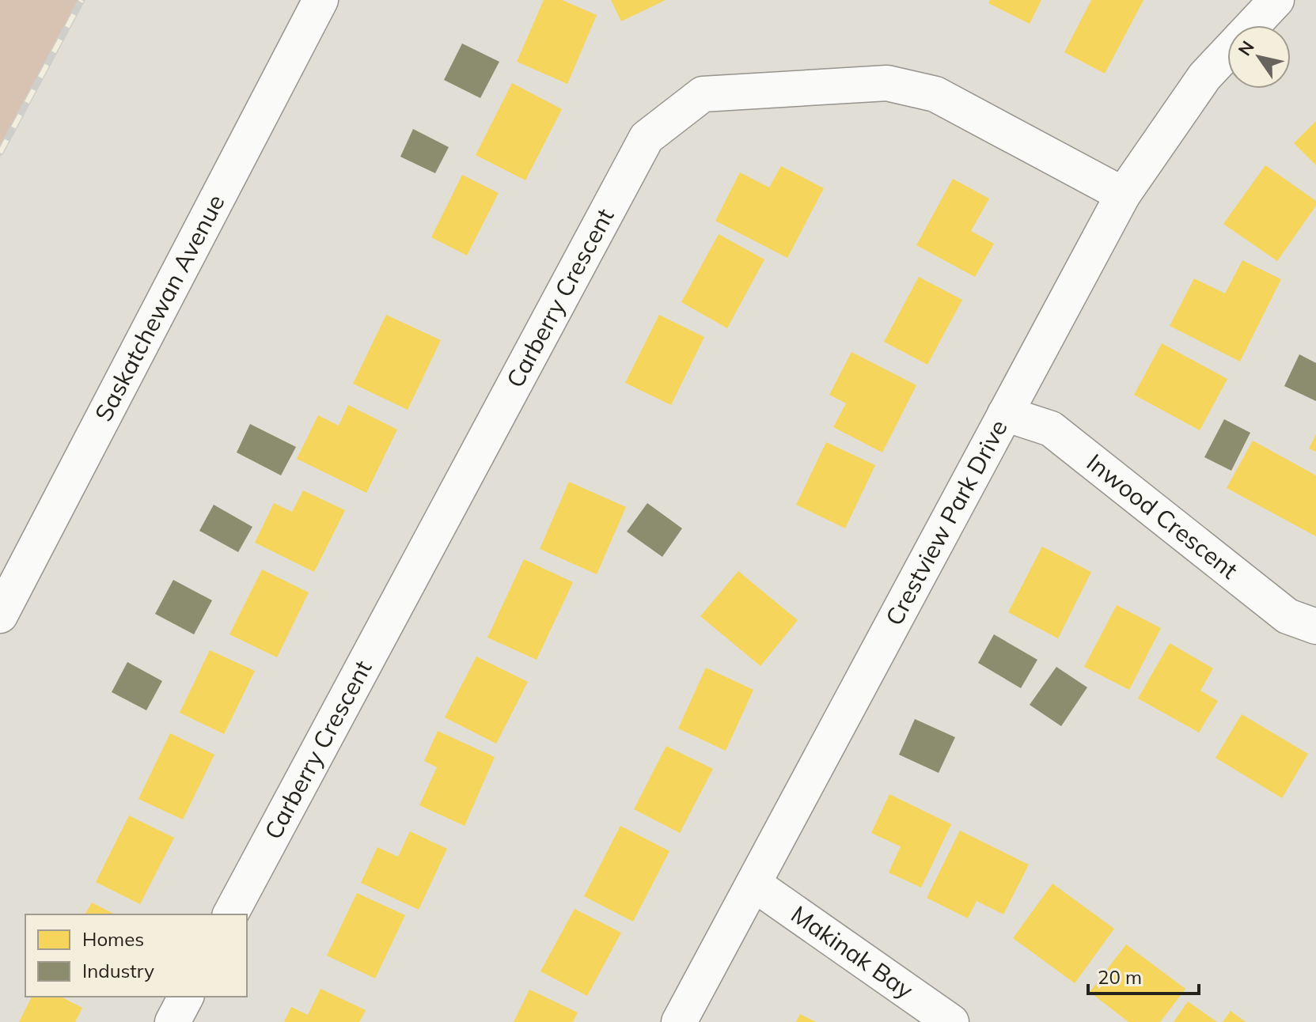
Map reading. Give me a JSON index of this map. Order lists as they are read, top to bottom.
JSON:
{
  "streets": {
    "street": [
      "Carberry Crescent",
      "Saskatchewan Avenue",
      "Inwood Crescent",
      "Crestview Park Drive",
      "Makinak Bay"
    ]
  },
  "crossings": [
    ["Carberry Crescent", "Crestview Park Drive"],
    ["Inwood Crescent", "Crestview Park Drive"],
    ["Crestview Park Drive", "Makinak Bay"]
  ],
  "legend": ["Homes", "Industry"],
  "scale_bar": "20 m",
  "north": "top left"
}
